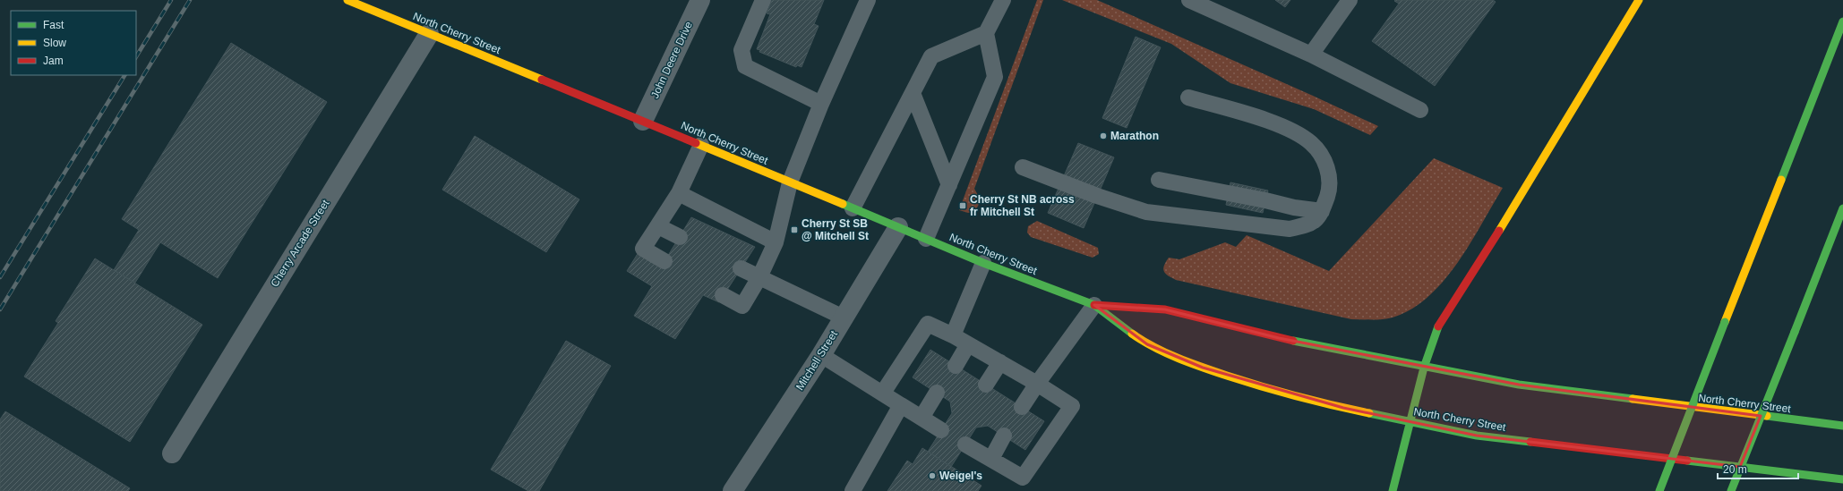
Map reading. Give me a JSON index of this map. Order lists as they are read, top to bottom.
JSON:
{
  "streets": {
    "main road": ["North Cherry Street"],
    "street": ["John Deere Drive", "Cherry Arcade Street", "Mitchell Street"]
  },
  "crossings": [
    ["North Cherry Street", "John Deere Drive"],
    ["North Cherry Street", "Cherry Arcade Street"],
    ["North Cherry Street", "Mitchell Street"]
  ],
  "places": {
    "other": ["Marathon", "Weigel's"],
    "transit": ["Cherry St NB across fr Mitchell St", "Cherry St SB @ Mitchell St"]
  },
  "legend": ["Fast", "Slow", "Jam"],
  "scale_bar": "20 m"
}
